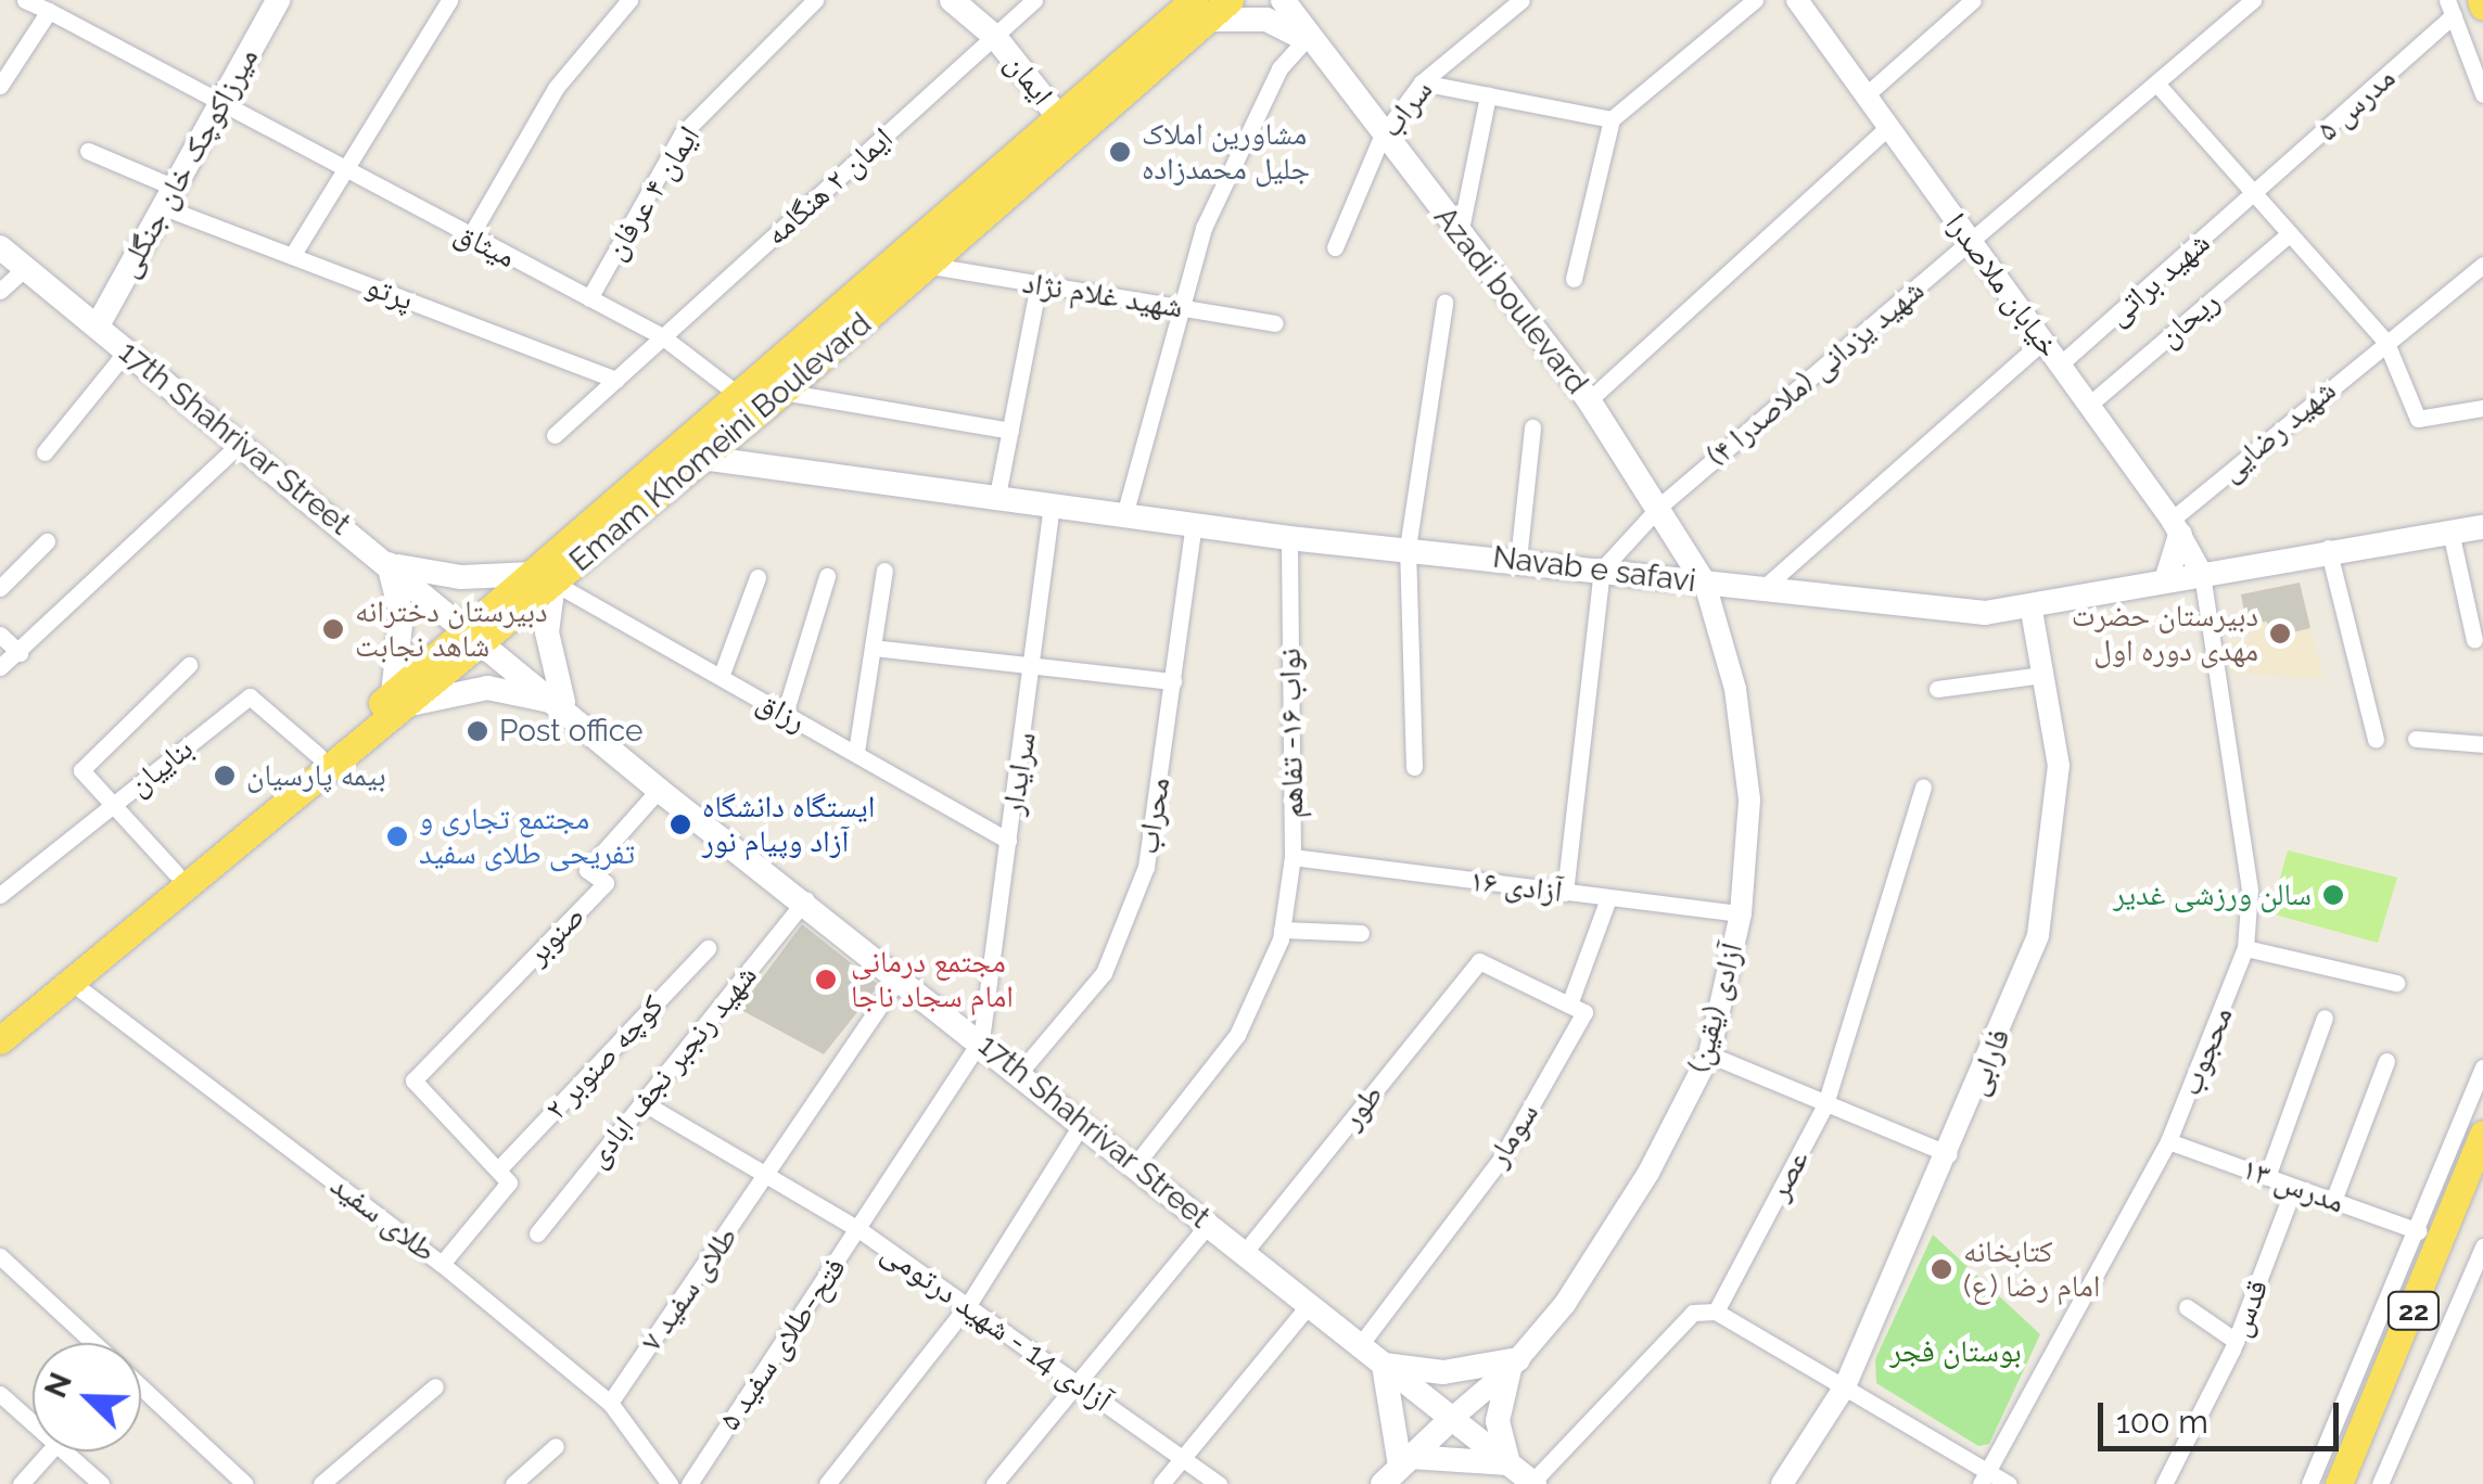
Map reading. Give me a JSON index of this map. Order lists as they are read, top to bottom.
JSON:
{
  "streets": {
    "main road": [
      "ایمان",
      "میرزاکوچک خان جنگلی",
      "Azadi boulevard",
      "17th Shahrivar Street",
      "Emam Khomeini Boulevard",
      "Navab e safavi",
      "22"
    ],
    "street": [
      "مدرس ۵",
      "سراب",
      "ایمان ۲ هنگامه",
      "ایمان ۴ عرفان",
      "میثاق",
      "شهید براتی",
      "خیابان ملاصدرا",
      "پرتو",
      "شهید غلام نژاد",
      "ریحان",
      "شهید یزدانی (ملاصدرا ۴)",
      "شهید رضایی",
      "رزاق",
      "نواب ۱۶- تفاهم",
      "بناییان",
      "سرایدار",
      "محراب",
      "آزادی ۱۶",
      "صنوبر",
      "آزادی (یقین)",
      "محجوب",
      "کوچه صنوبر ۲",
      "فارابی",
      "شهید رنجبر نجف ابادی",
      "طور",
      "سومار",
      "عصر",
      "مدرس ۱۳",
      "طلای سفید",
      "طلای سفید ۷",
      "قدس",
      "آزادی 14 - شهید درتومی",
      "فتح-طلای سفید ۵"
    ]
  },
  "crossings": [
    ["ایمان", "ایمان ۲ هنگامه"],
    ["ایمان", "Emam Khomeini Boulevard"],
    ["مدرس ۵", "شهید براتی"],
    ["سراب", "Azadi boulevard"],
    ["میرزاکوچک خان جنگلی", "میثاق"],
    ["میرزاکوچک خان جنگلی", "پرتو"],
    ["میرزاکوچک خان جنگلی", "17th Shahrivar Street"],
    ["ایمان ۲ هنگامه", "میثاق"],
    ["ایمان ۲ هنگامه", "پرتو"],
    ["ایمان ۴ عرفان", "میثاق"],
    ["میثاق", "Emam Khomeini Boulevard"],
    ["شهید براتی", "خیابان ملاصدرا"],
    ["خیابان ملاصدرا", "ریحان"],
    ["خیابان ملاصدرا", "شهید یزدانی (ملاصدرا ۴)"],
    ["خیابان ملاصدرا", "شهید رضایی"],
    ["خیابان ملاصدرا", "Navab e safavi"],
    ["خیابان ملاصدرا", "محجوب"],
    ["شهید غلام نژاد", "Emam Khomeini Boulevard"],
    ["Azadi boulevard", "شهید یزدانی (ملاصدرا ۴)"],
    ["Azadi boulevard", "Navab e safavi"],
    ["Azadi boulevard", "آزادی (یقین)"],
    ["شهید یزدانی (ملاصدرا ۴)", "Navab e safavi"],
    ["17th Shahrivar Street", "Emam Khomeini Boulevard"],
    ["17th Shahrivar Street", "نواب ۱۶- تفاهم"],
    ["17th Shahrivar Street", "سرایدار"],
    ["17th Shahrivar Street", "محراب"],
    ["17th Shahrivar Street", "صنوبر"],
    ["17th Shahrivar Street", "آزادی (یقین)"],
    ["17th Shahrivar Street", "شهید رنجبر نجف ابادی"],
    ["17th Shahrivar Street", "طور"],
    ["17th Shahrivar Street", "سومار"],
    ["17th Shahrivar Street", "طلای سفید ۷"],
    ["17th Shahrivar Street", "فتح-طلای سفید ۵"],
    ["Emam Khomeini Boulevard", "Navab e safavi"],
    ["Emam Khomeini Boulevard", "رزاق"],
    ["Emam Khomeini Boulevard", "بناییان"],
    ["Emam Khomeini Boulevard", "طلای سفید"],
    ["Navab e safavi", "نواب ۱۶- تفاهم"],
    ["Navab e safavi", "سرایدار"],
    ["Navab e safavi", "محراب"],
    ["Navab e safavi", "آزادی (یقین)"],
    ["Navab e safavi", "محجوب"],
    ["Navab e safavi", "فارابی"],
    ["رزاق", "سرایدار"],
    ["نواب ۱۶- تفاهم", "آزادی ۱۶"],
    ["سرایدار", "فتح-طلای سفید ۵"],
    ["آزادی ۱۶", "آزادی (یقین)"],
    ["صنوبر", "کوچه صنوبر ۲"],
    ["محجوب", "مدرس ۱۳"],
    ["شهید رنجبر نجف ابادی", "آزادی 14 - شهید درتومی"],
    ["طور", "سومار"],
    ["مدرس ۱۳", "قدس"],
    ["طلای سفید", "طلای سفید ۷"],
    ["طلای سفید ۷", "آزادی 14 - شهید درتومی"],
    ["آزادی 14 - شهید درتومی", "فتح-طلای سفید ۵"]
  ],
  "parks": ["بوستان فجر"],
  "places": [
    "مشاورین املاک جلیل محمدزاده",
    "دبیرستان دخترانه شاهد نجابت",
    "دبیرستان حضرت مهدی دوره اول",
    "Post office",
    "بیمه پارسیان",
    "ایستگاه دانشگاه آزاد وپیام نور",
    "مجتمع تجاری و تفریحی طلای سفید",
    "سالن ورزشی غدیر",
    "مجتمع درمانی امام سجاد ناجا",
    "کتابخانه امام رضا (ع)"
  ],
  "scale_bar": "100 m",
  "north": "top left"
}
